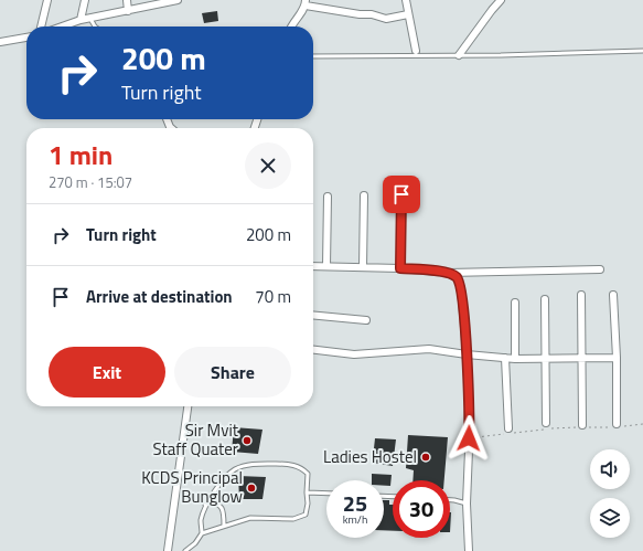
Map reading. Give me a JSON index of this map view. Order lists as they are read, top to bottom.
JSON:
{
  "places": ["Sir Mvit Staff Quater", "Ladies Hostel", "KCDS Principal Bunglow"],
  "page": {
    "turn": ["200 m", "Turn right"],
    "heading": ["1 min", "270 m · 15:07"],
    "list": [
      {
        "name": "Turn right",
        "value": "200 m"
      },
      {
        "name": "Arrive at destination",
        "value": "70 m"
      }
    ],
    "buttons": ["Exit", "Share"],
    "speed": "25 km/h",
    "limit": "30"
  }
}
